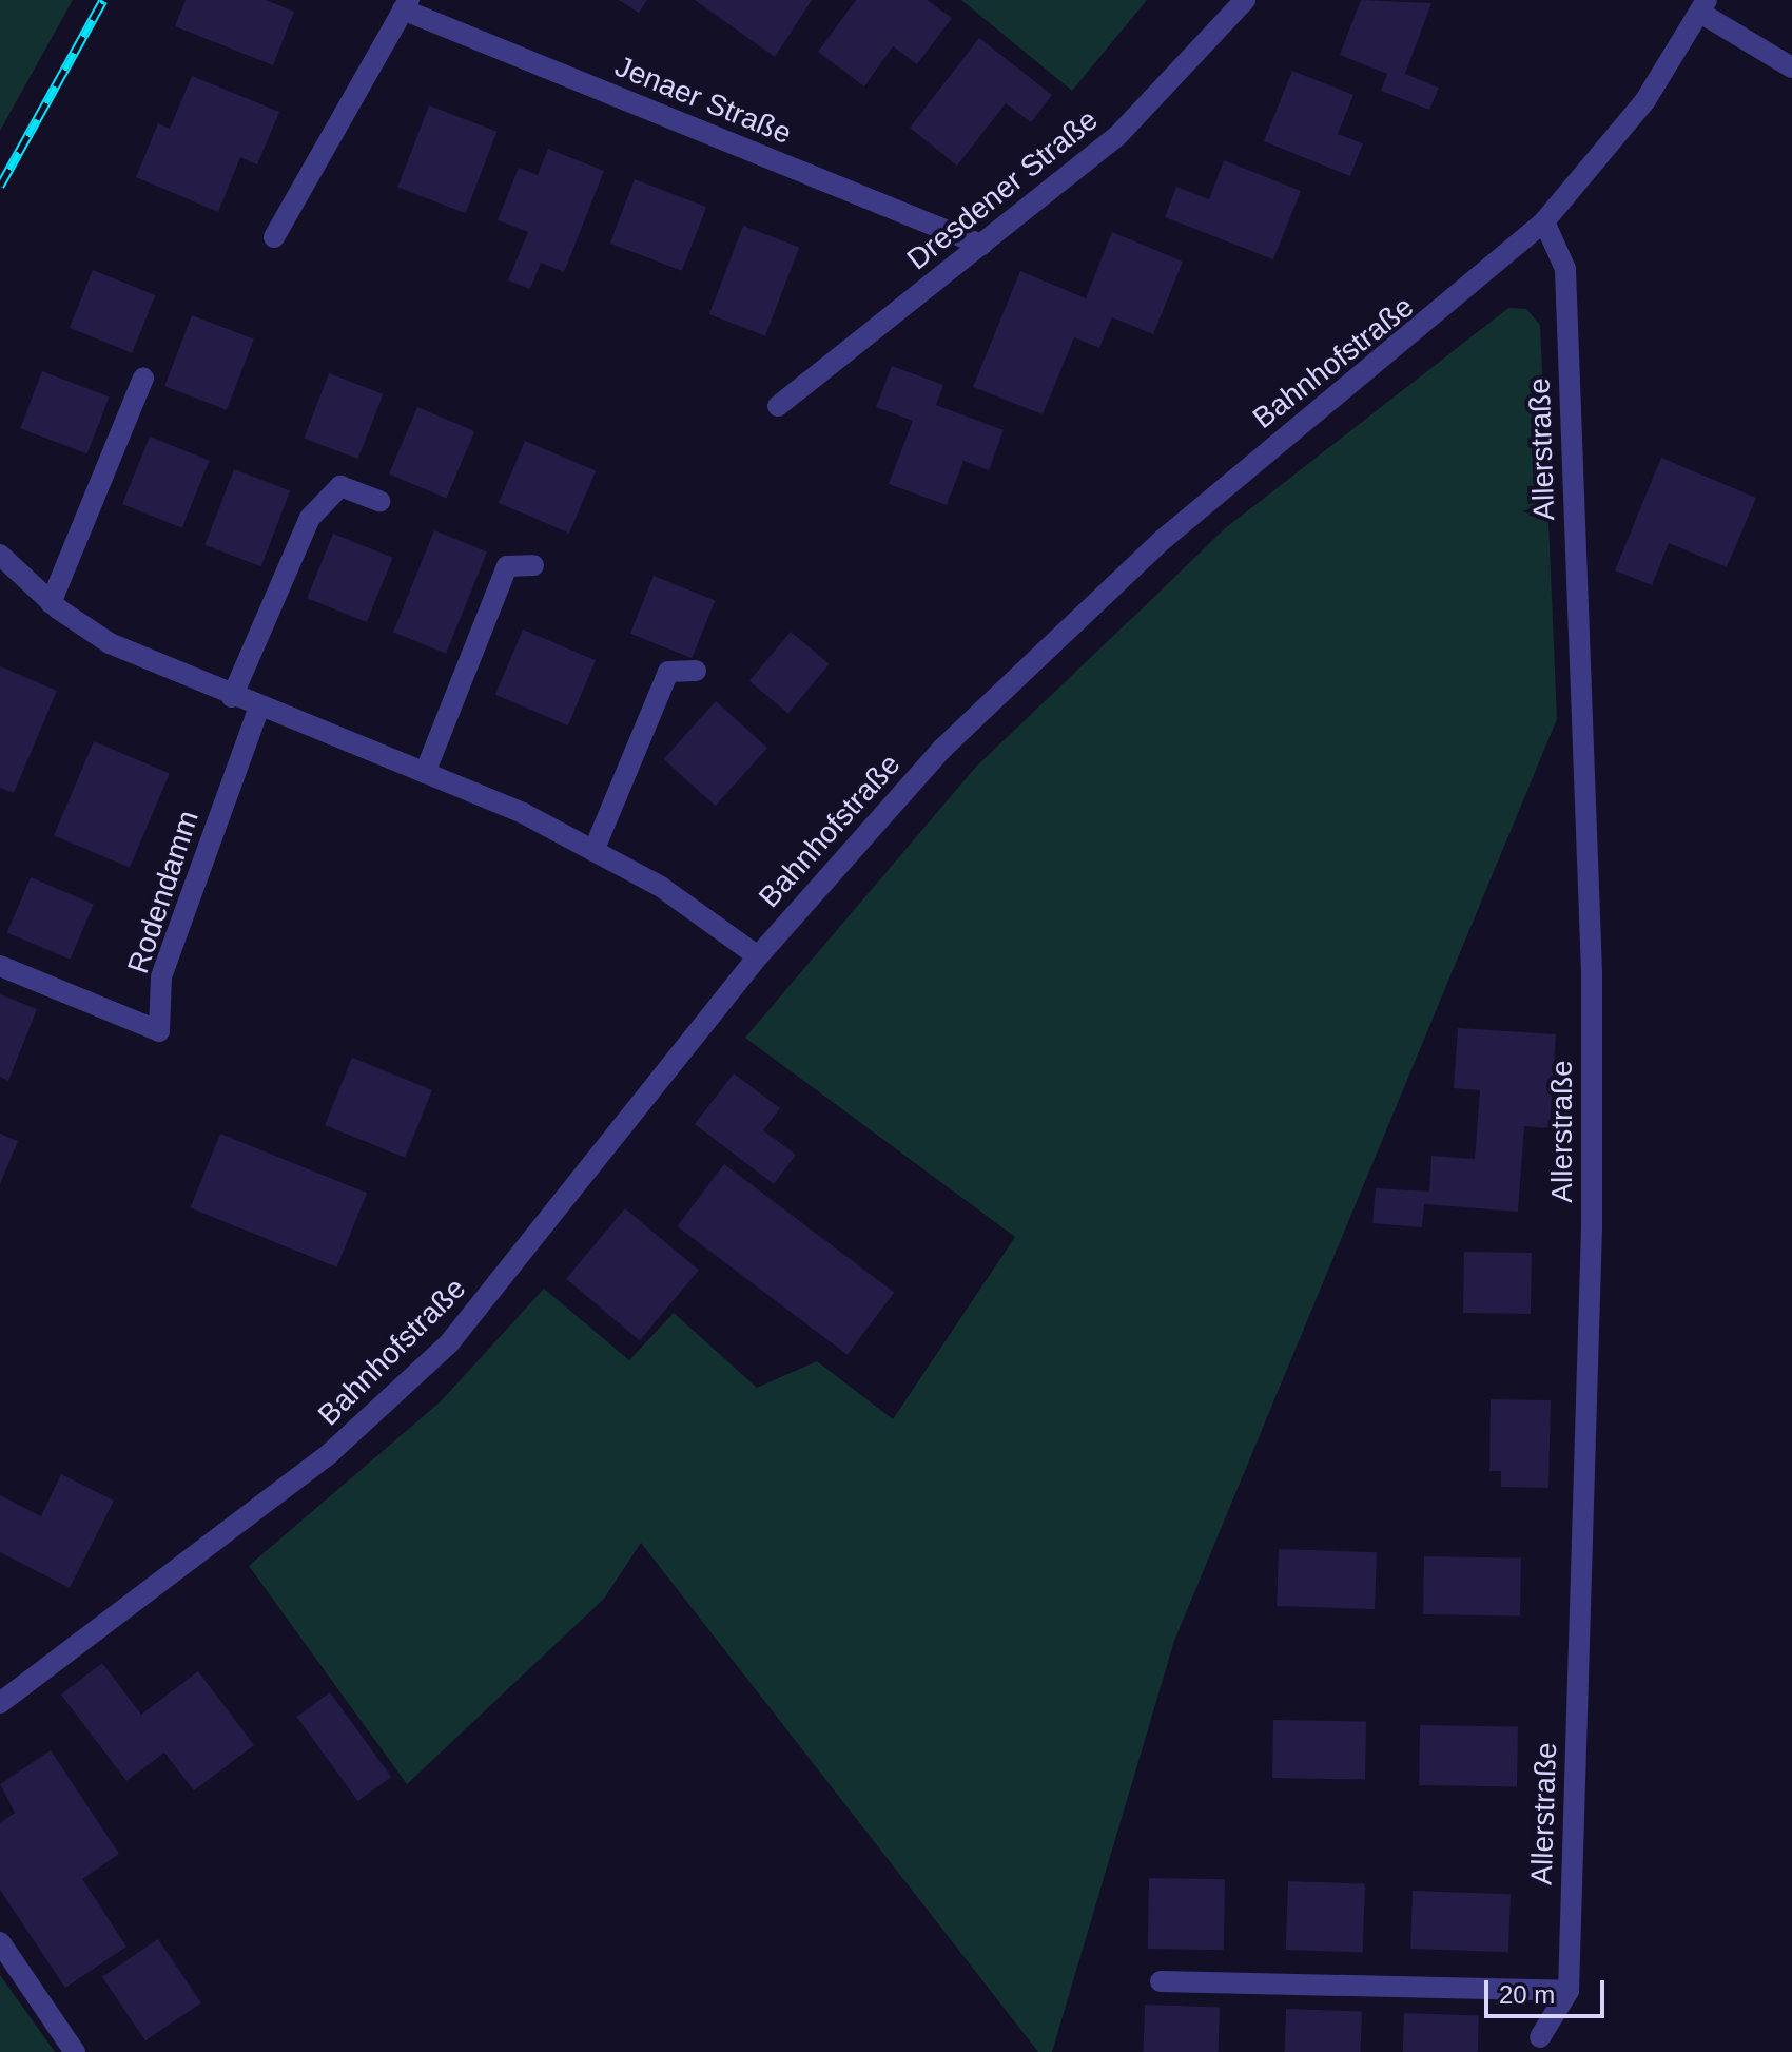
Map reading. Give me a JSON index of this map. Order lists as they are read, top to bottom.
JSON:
{
  "streets": {
    "street": [
      "Jenaer Straße",
      "Dresdener Straße",
      "Bahnhofstraße",
      "Allerstraße",
      "Rodendamm"
    ]
  },
  "crossings": [
    ["Jenaer Straße", "Dresdener Straße"],
    ["Bahnhofstraße", "Allerstraße"]
  ],
  "scale_bar": "20 m"
}
